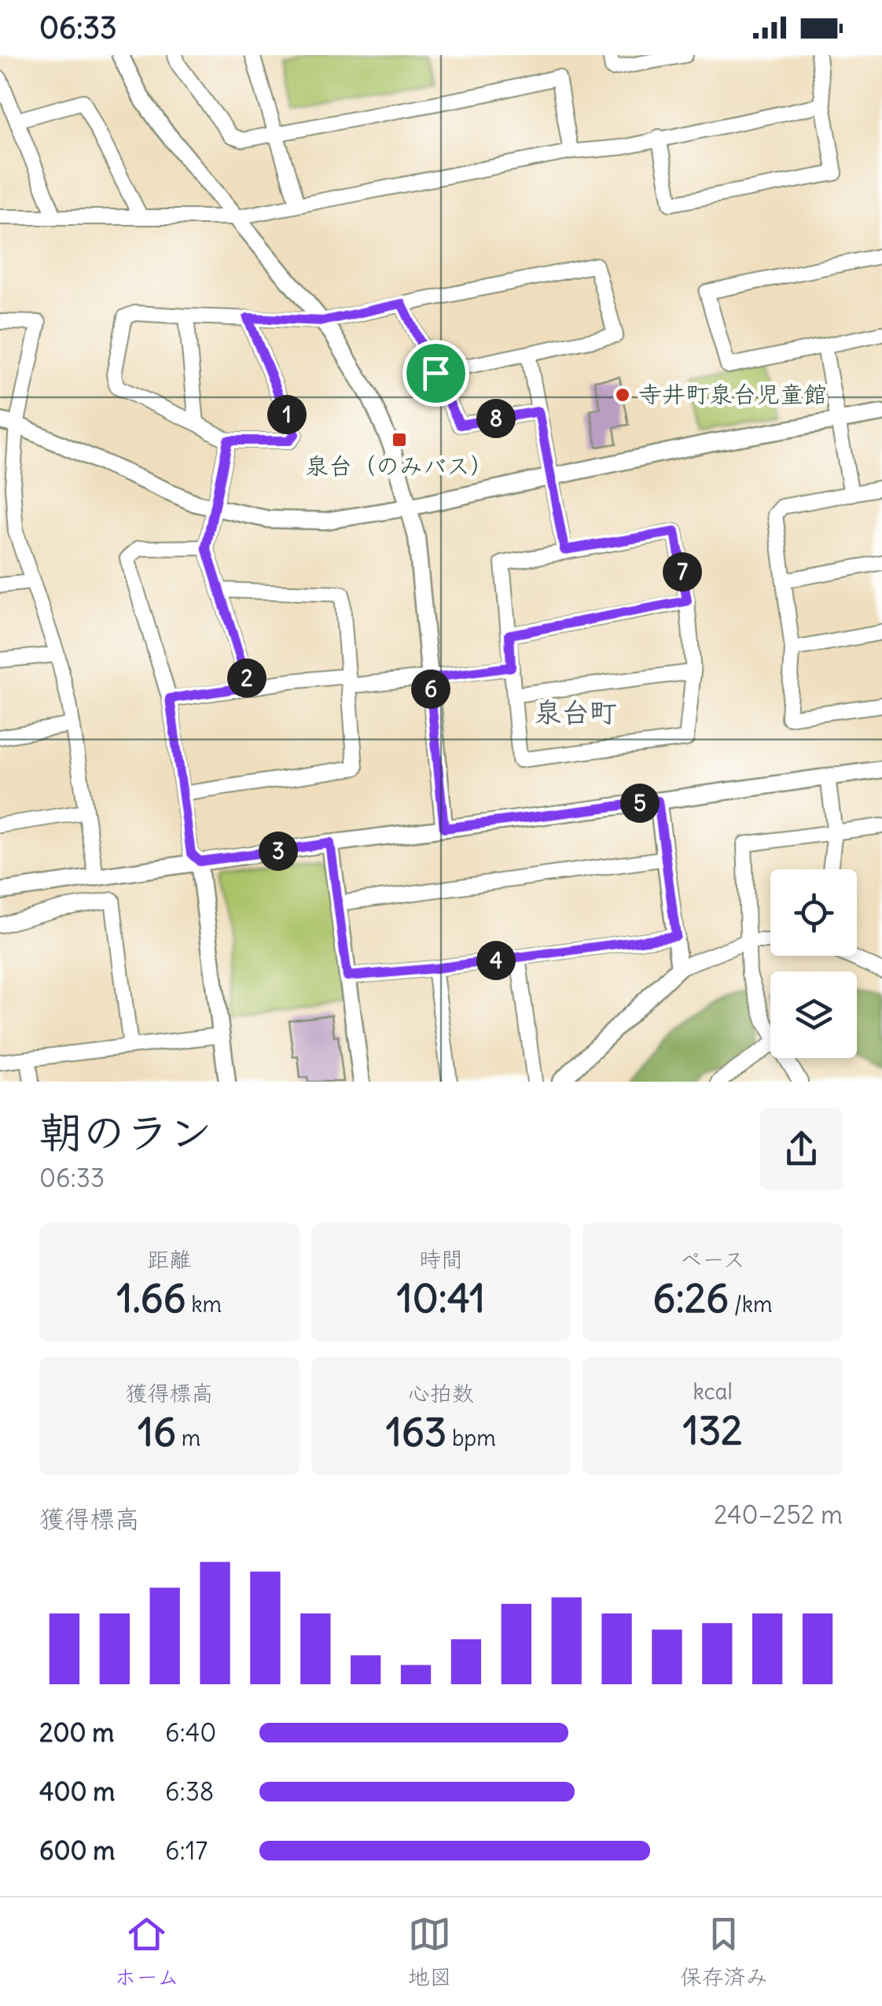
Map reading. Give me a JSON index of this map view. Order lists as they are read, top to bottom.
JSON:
{
  "districts": ["泉台町"],
  "places": {
    "other": ["寺井町泉台児童館"],
    "transit": ["泉台（のみバス）"]
  },
  "page": {
    "status": "06:33",
    "pins": [
      "1",
      "8",
      "7",
      "2",
      "6",
      "5",
      "3",
      "4"
    ],
    "heading": ["朝のラン", "06:33"],
    "stats": [
      ["距離", "1.66 km"],
      ["時間", "10:41"],
      ["ペース", "6:26 /km"],
      ["獲得標高", "16 m"],
      ["心拍数", "163 bpm"],
      ["kcal", "132"]
    ],
    "chart": ["獲得標高", "240–252 m"],
    "list": [
      {
        "name": "200 m",
        "note": "6:40"
      },
      {
        "name": "400 m",
        "note": "6:38"
      },
      {
        "name": "600 m",
        "note": "6:17"
      }
    ],
    "tabs": ["ホーム", "地図", "保存済み"]
  }
}
